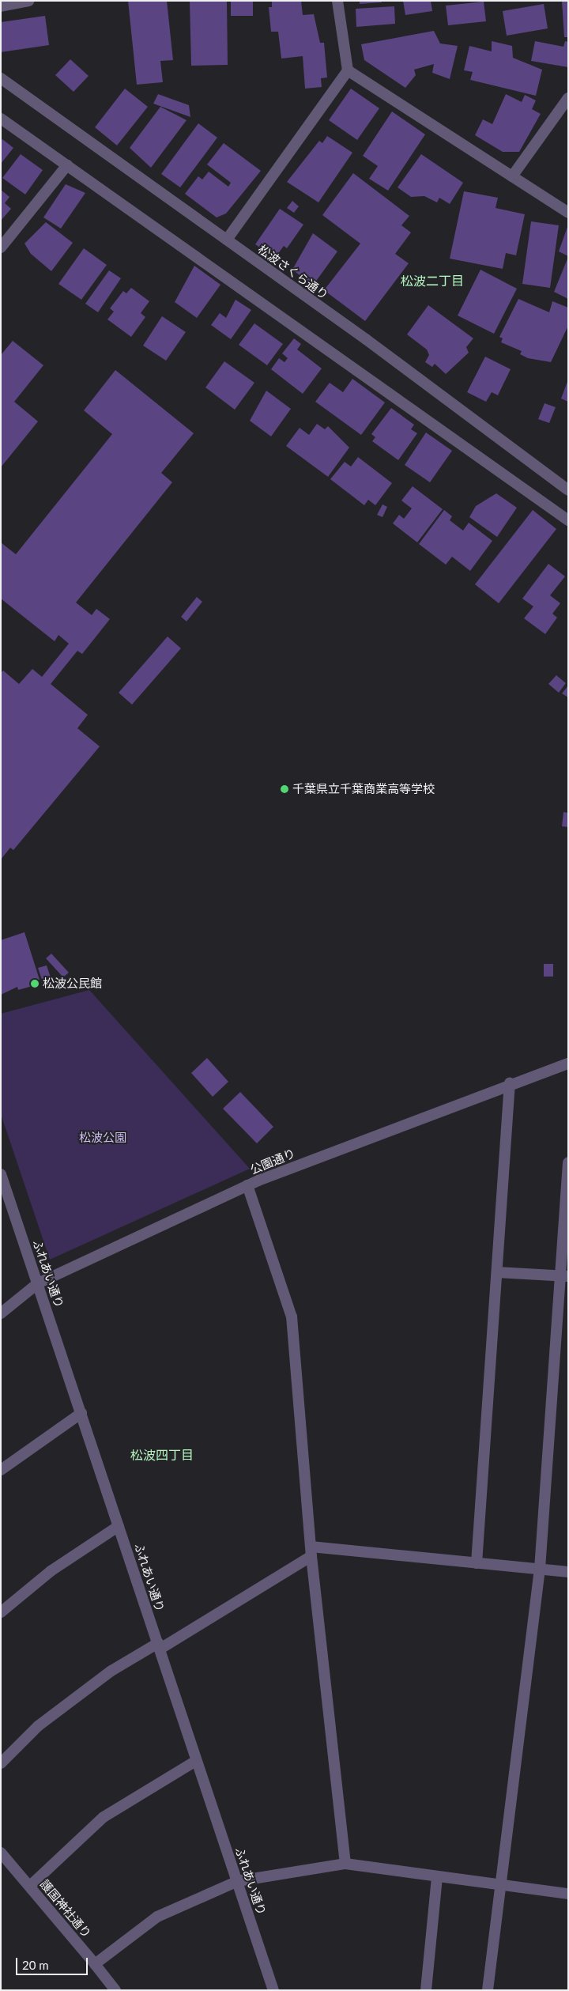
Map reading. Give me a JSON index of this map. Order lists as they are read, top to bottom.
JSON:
{
  "streets": {
    "street": [
      "松波さくら通り",
      "公園通り",
      "ふれあい通り",
      "護国神社通り"
    ]
  },
  "crossings": [
    ["公園通り", "ふれあい通り"]
  ],
  "districts": ["松波二丁目", "松波四丁目"],
  "parks": ["松波公園"],
  "places": ["千葉県立千葉商業高等学校", "松波公民館"],
  "scale_bar": "20 m"
}
